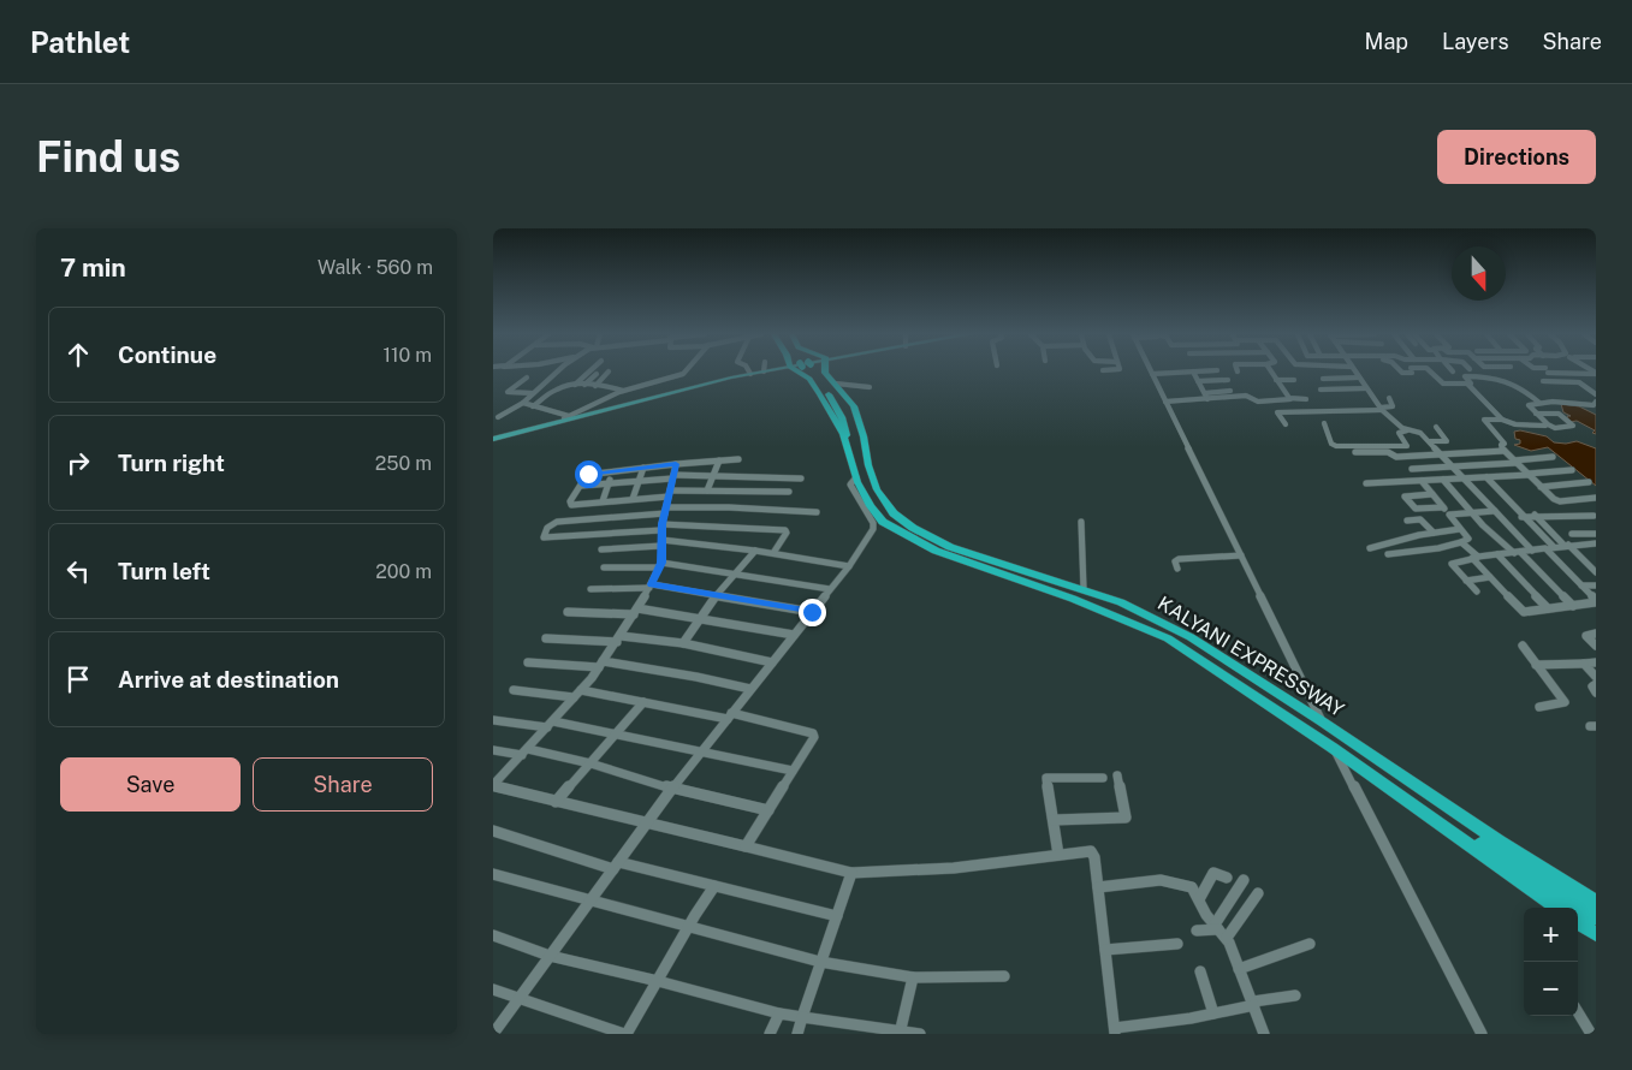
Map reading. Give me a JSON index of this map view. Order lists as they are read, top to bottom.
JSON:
{
  "streets": {
    "highway": ["KALYANI EXPRESSWAY"]
  },
  "north": "bottom",
  "page": {
    "header": "Pathlet",
    "nav": ["Map", "Layers", "Share"],
    "buttons": [
      "Directions",
      ["Save", "Share"]
    ],
    "title": "Find us",
    "heading": ["7 min", "Walk · 560 m"],
    "list": [
      ["Continue", "110 m"],
      ["Turn right", "250 m"],
      ["Turn left", "200 m"],
      "Arrive at destination"
    ],
    "map_buttons": ["+", "−"]
  }
}
